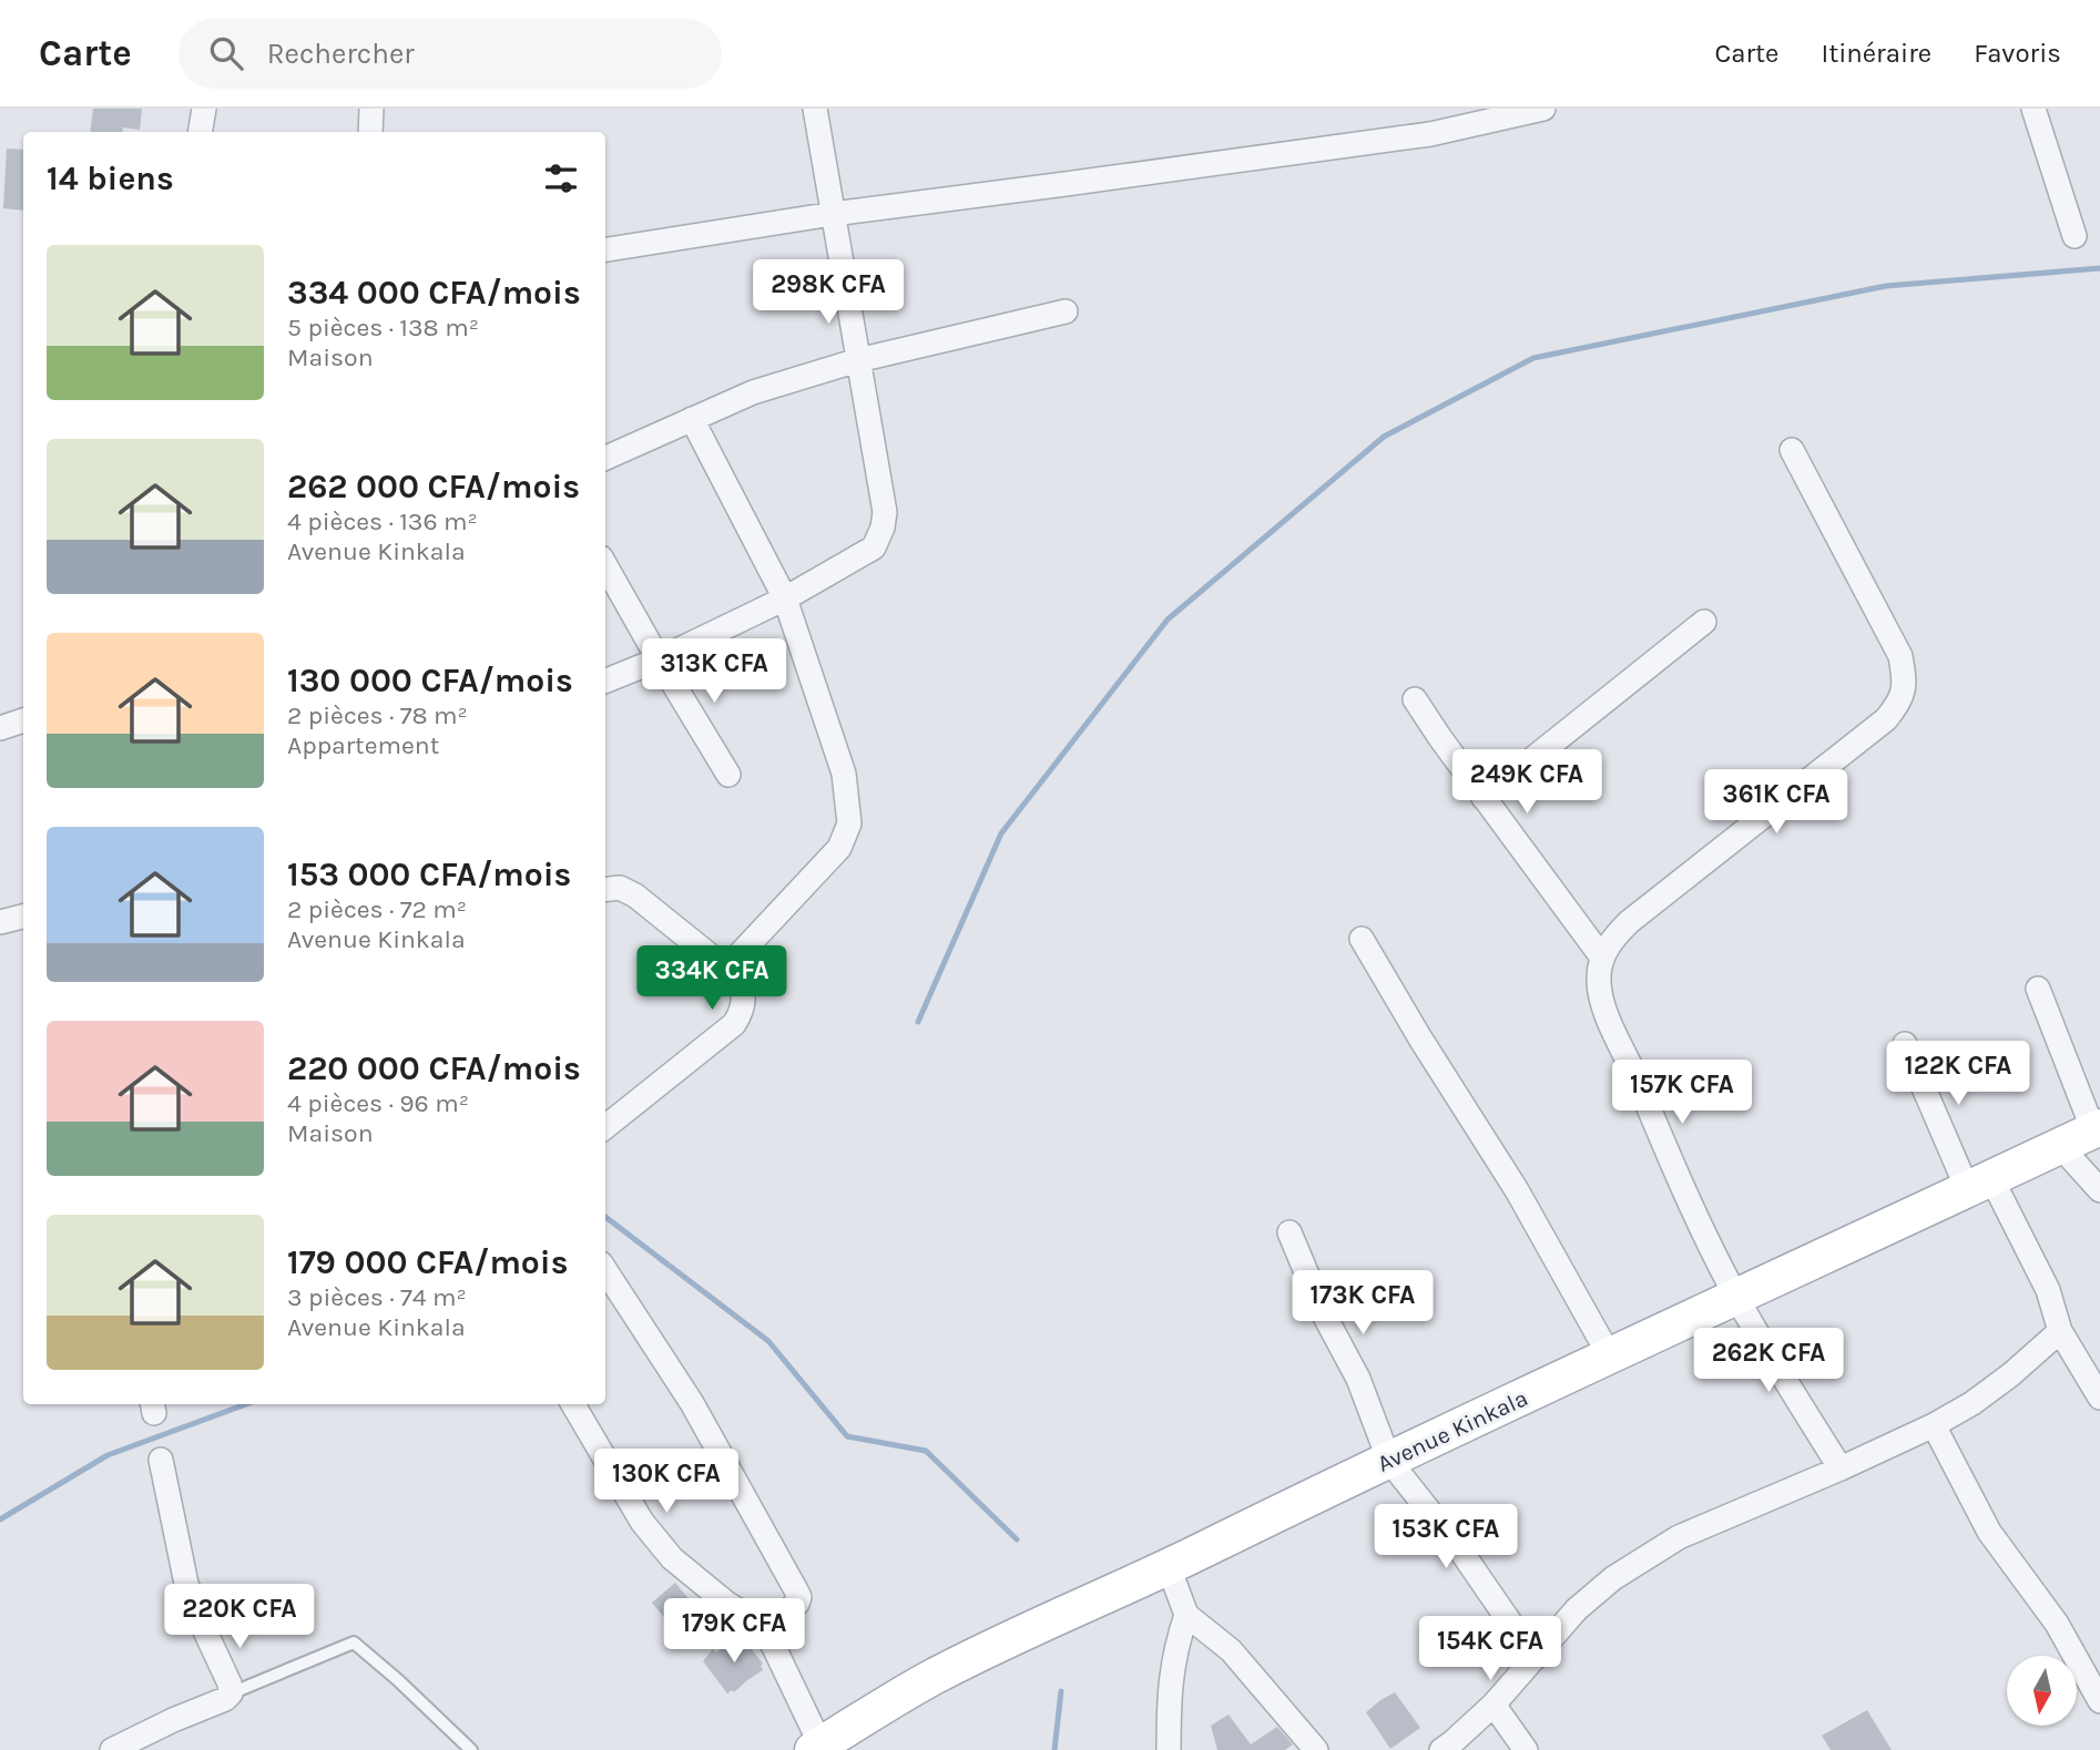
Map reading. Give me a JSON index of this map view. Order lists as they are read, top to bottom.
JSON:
{
  "streets": {
    "main road": ["Avenue Kinkala"]
  },
  "north": "bottom",
  "page": {
    "header": "Carte",
    "search": "Rechercher",
    "nav": ["Carte", "Itinéraire", "Favoris"],
    "heading": "14 biens",
    "list": [
      {
        "name": "334 000 CFA/mois",
        "note": "5 pièces · 138 m² · Maison"
      },
      {
        "name": "262 000 CFA/mois",
        "note": "4 pièces · 136 m² · Avenue Kinkala"
      },
      {
        "name": "130 000 CFA/mois",
        "note": "2 pièces · 78 m² · Appartement"
      },
      {
        "name": "153 000 CFA/mois",
        "note": "2 pièces · 72 m² · Avenue Kinkala"
      },
      {
        "name": "220 000 CFA/mois",
        "note": "4 pièces · 96 m² · Maison"
      },
      {
        "name": "179 000 CFA/mois",
        "note": "3 pièces · 74 m² · Avenue Kinkala"
      }
    ],
    "price": [
      "298K CFA",
      "313K CFA",
      "249K CFA",
      "361K CFA",
      "334K CFA",
      "122K CFA",
      "157K CFA",
      "173K CFA",
      "262K CFA",
      "130K CFA",
      "153K CFA",
      "220K CFA",
      "179K CFA",
      "154K CFA"
    ]
  }
}
